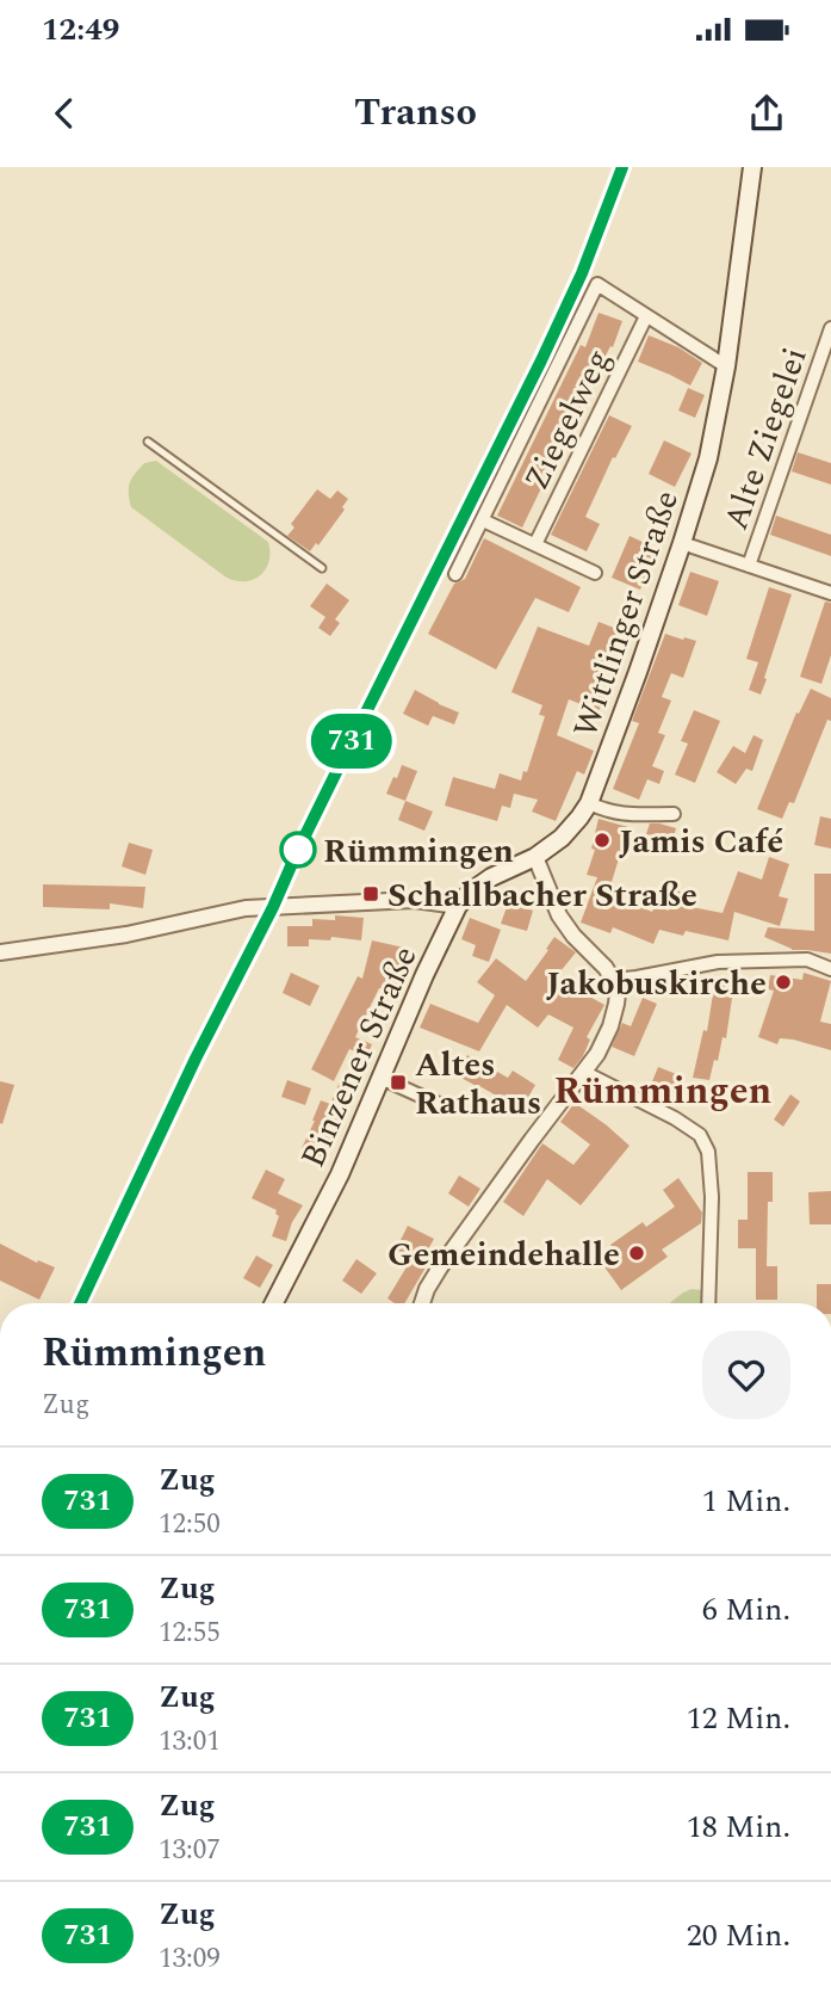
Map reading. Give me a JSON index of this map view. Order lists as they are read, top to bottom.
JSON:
{
  "streets": {
    "main road": ["Wittlinger Straße", "Binzener Straße"],
    "street": ["Ziegelweg", "Alte Ziegelei"]
  },
  "crossings": [
    ["Alte Ziegelei", "Wittlinger Straße"],
    ["Wittlinger Straße", "Binzener Straße"]
  ],
  "districts": ["Rümmingen"],
  "places": {
    "other": [
      "Jamis Café",
      "Rümmingen",
      "Jakobuskirche",
      "Gemeindehalle"
    ],
    "transit": ["Schallbacher Straße", "Altes Rathaus"]
  },
  "page": {
    "status": "12:49",
    "header": "Transo",
    "on_map": "731",
    "heading": ["Rümmingen", "Zug"],
    "list": [
      {
        "mark": "731",
        "name": "Zug",
        "note": "12:50",
        "value": "1 Min."
      },
      {
        "mark": "731",
        "name": "Zug",
        "note": "12:55",
        "value": "6 Min."
      },
      {
        "mark": "731",
        "name": "Zug",
        "note": "13:01",
        "value": "12 Min."
      },
      {
        "mark": "731",
        "name": "Zug",
        "note": "13:07",
        "value": "18 Min."
      },
      {
        "mark": "731",
        "name": "Zug",
        "note": "13:09",
        "value": "20 Min."
      }
    ]
  }
}
